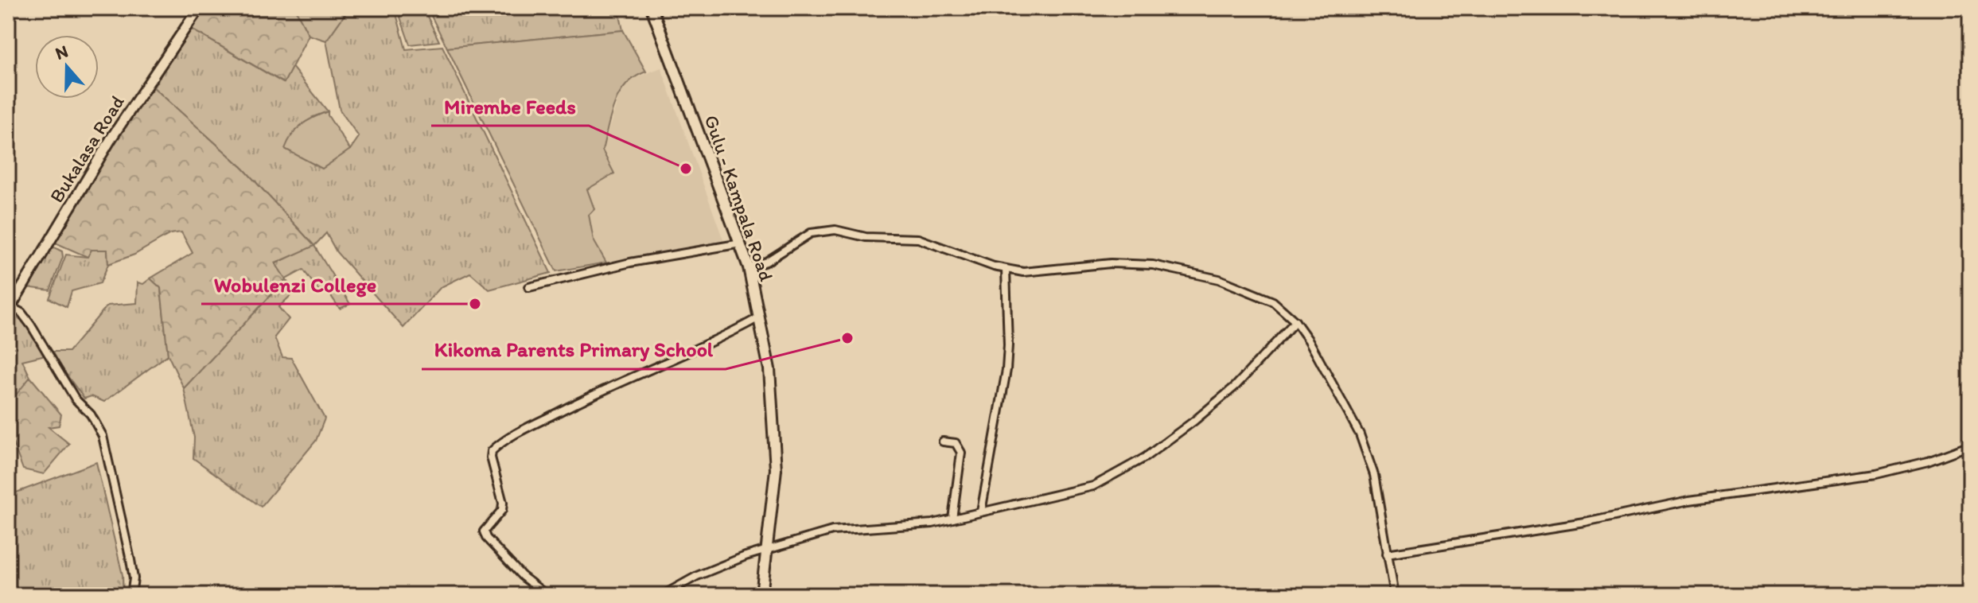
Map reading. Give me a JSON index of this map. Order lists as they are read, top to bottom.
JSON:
{
  "streets": {
    "main road": ["Gulu - Kampala Road"],
    "street": ["Bukalasa Road"]
  },
  "places": ["Mirembe Feeds", "Wobulenzi College", "Kikoma Parents Primary School"],
  "north": "top"
}
